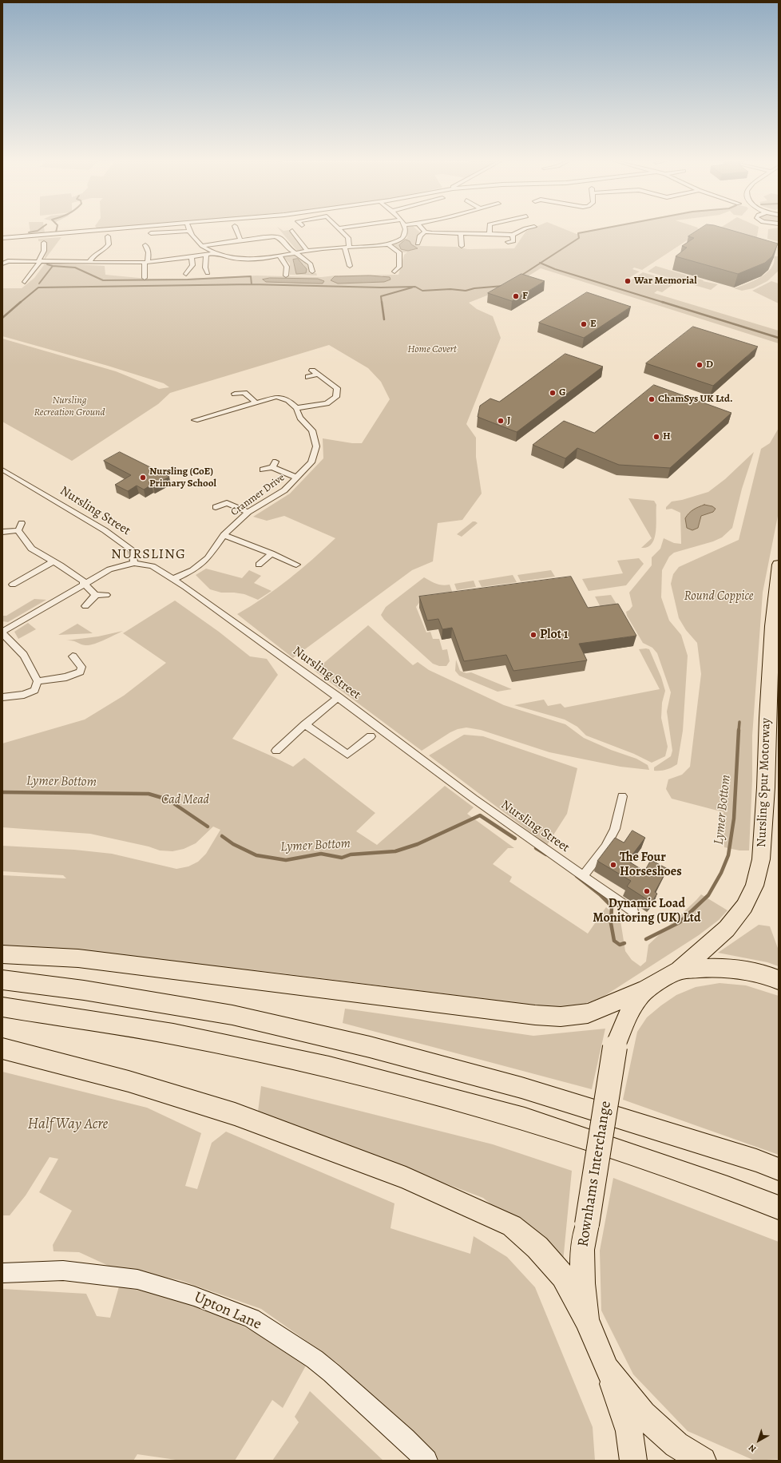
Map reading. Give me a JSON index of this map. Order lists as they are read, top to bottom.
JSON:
{
  "streets": {
    "highway": ["Nursling Spur Motorway", "Rownhams Interchange"],
    "street": ["Cranmer Drive", "Nursling Street", "Upton Lane"]
  },
  "crossings": [
    ["Cranmer Drive", "Nursling Street"],
    ["Nursling Spur Motorway", "Rownhams Interchange"]
  ],
  "districts": ["NURSLING"],
  "water": ["Lymer Bottom"],
  "parks": [
    "Home Covert",
    "Nursling Recreation Ground",
    "Round Coppice",
    "Cad Mead",
    "Half Way Acre"
  ],
  "places": [
    "War Memorial",
    "F",
    "E",
    "D",
    "G",
    "ChamSys UK Ltd.",
    "J",
    "H",
    "Nursling (CoE) Primary School",
    "Plot 1",
    "The Four Horseshoes",
    "Dynamic Load Monitoring (UK) Ltd"
  ],
  "north": "bottom left"
}
